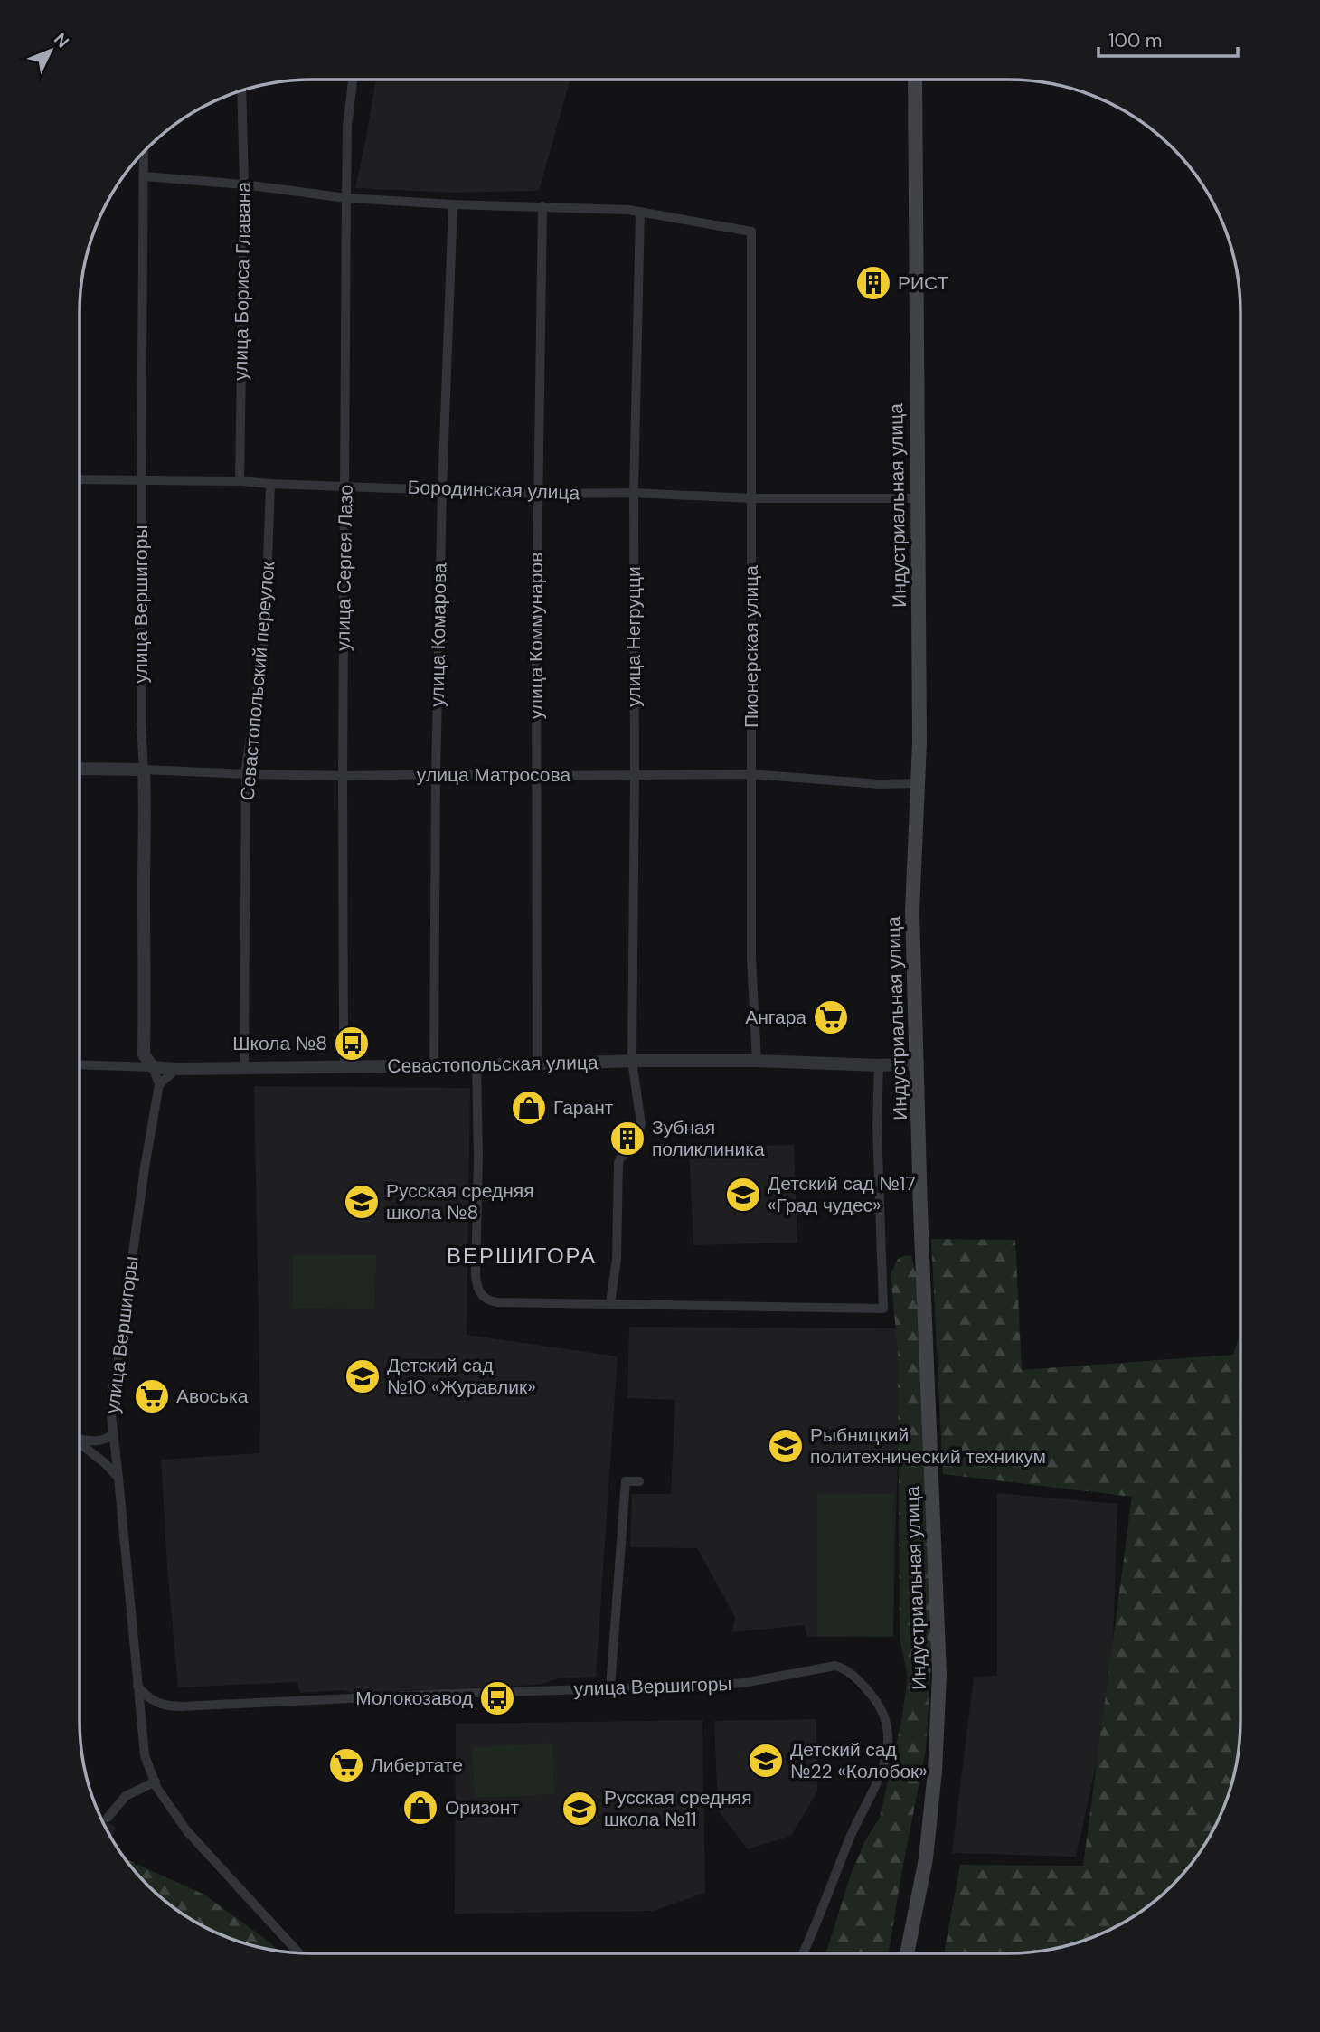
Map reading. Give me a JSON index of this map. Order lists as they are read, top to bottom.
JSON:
{
  "streets": {
    "main road": ["Индустриальная улица"],
    "street": [
      "улица Бориса Главана",
      "Бородинская улица",
      "улица Сергея Лазо",
      "улица Вершигоры",
      "улица Комарова",
      "улица Коммунаров",
      "улица Негруцци",
      "Пионерская улица",
      "Севастопольский переулок",
      "улица Матросова",
      "Севастопольская улица"
    ]
  },
  "crossings": [
    ["улица Бориса Главана", "Бородинская улица"],
    ["Бородинская улица", "Индустриальная улица"],
    ["Бородинская улица", "улица Сергея Лазо"],
    ["Бородинская улица", "улица Вершигоры"],
    ["Бородинская улица", "улица Комарова"],
    ["Бородинская улица", "улица Коммунаров"],
    ["Бородинская улица", "улица Негруцци"],
    ["Бородинская улица", "Пионерская улица"],
    ["Бородинская улица", "Севастопольский переулок"],
    ["Индустриальная улица", "улица Матросова"],
    ["Индустриальная улица", "Севастопольская улица"],
    ["улица Сергея Лазо", "улица Матросова"],
    ["улица Сергея Лазо", "Севастопольская улица"],
    ["улица Вершигоры", "улица Матросова"],
    ["улица Вершигоры", "Севастопольская улица"],
    ["улица Комарова", "улица Матросова"],
    ["улица Комарова", "Севастопольская улица"],
    ["улица Коммунаров", "улица Матросова"],
    ["улица Коммунаров", "Севастопольская улица"],
    ["улица Негруцци", "Пионерская улица"],
    ["улица Негруцци", "улица Матросова"],
    ["улица Негруцци", "Севастопольская улица"],
    ["Пионерская улица", "улица Матросова"],
    ["Пионерская улица", "Севастопольская улица"],
    ["Севастопольский переулок", "улица Матросова"],
    ["Севастопольский переулок", "Севастопольская улица"]
  ],
  "districts": ["ВЕРШИГОРА"],
  "places": {
    "building": ["РИСТ", "Зубная поликлиника"],
    "supermarket": ["Ангара", "Авоська", "Либертате"],
    "bus stop": ["Школа №8", "Молокозавод"],
    "shop": ["Гарант", "Оризонт"],
    "school or university": [
      "Детский сад №17 «Град чудес»",
      "Русская средняя школа №8",
      "Детский сад №10 «Журавлик»",
      "Рыбницкий политехнический техникум",
      "Детский сад №22 «Колобок»",
      "Русская средняя школа №11"
    ]
  },
  "scale_bar": "100 m",
  "north": "top right"
}
